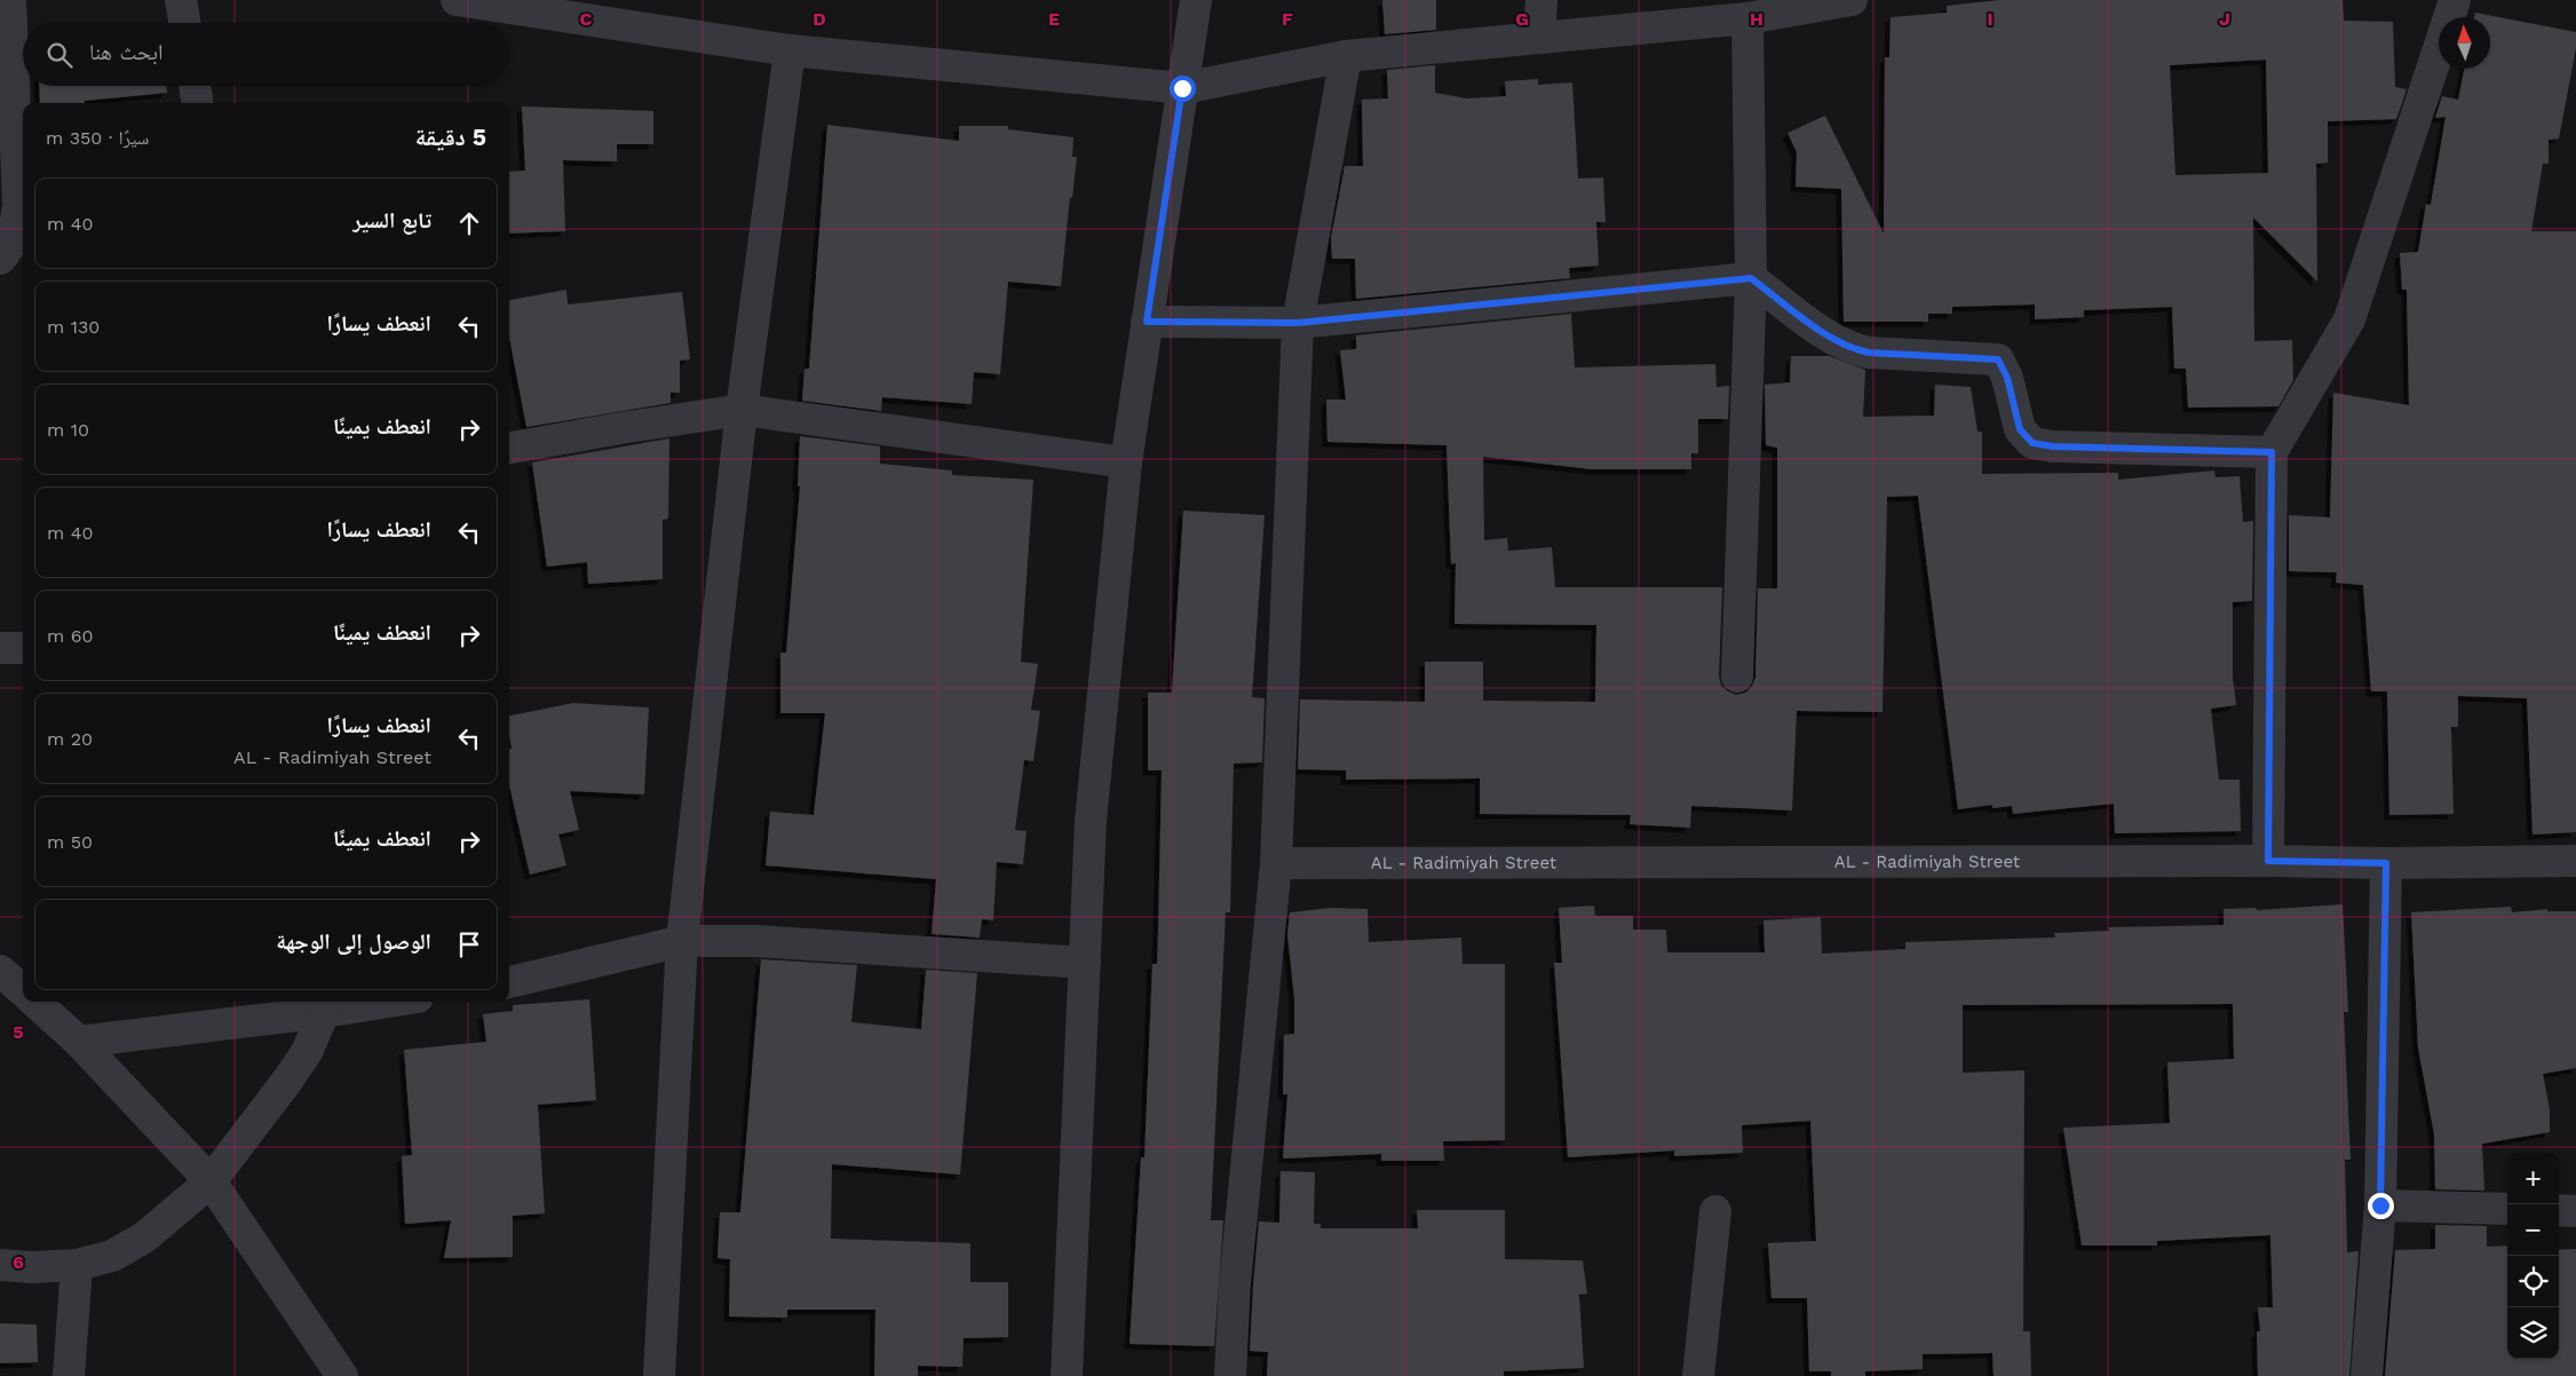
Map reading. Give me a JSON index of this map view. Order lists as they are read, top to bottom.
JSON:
{
  "streets": {
    "street": ["AL - Radimiyah Street"]
  },
  "north": "top",
  "page": {
    "search": "ابحث هنا",
    "heading": ["5 دقيقة", "سيرًا · 350 m"],
    "list": [
      ["تابع السير", "40 m"],
      ["انعطف يسارًا", "130 m"],
      ["انعطف يمينًا", "10 m"],
      ["انعطف يسارًا", "40 m"],
      ["انعطف يمينًا", "60 m"],
      ["انعطف يسارًا", "AL - Radimiyah Street", "20 m"],
      ["انعطف يمينًا", "50 m"],
      "الوصول إلى الوجهة"
    ],
    "map_buttons": ["+", "−"]
  },
  "grid": {
    "columns": [
      "C",
      "D",
      "E",
      "F",
      "G",
      "H",
      "I",
      "J"
    ],
    "rows": ["5", "6"]
  }
}
